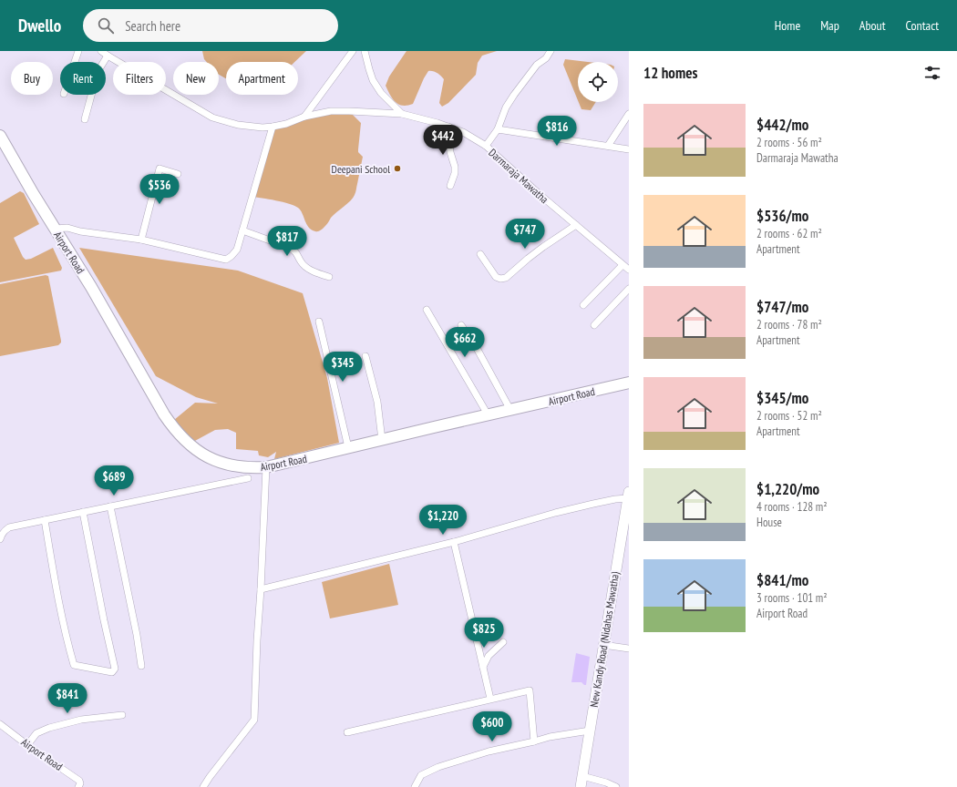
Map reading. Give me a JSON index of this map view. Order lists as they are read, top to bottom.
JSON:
{
  "streets": {
    "highway": ["Airport Road"],
    "main road": ["New Kandy Road (Nidahas Mawatha)"],
    "street": ["Darmaraja Mawatha"]
  },
  "places": ["Deepani School"],
  "page": {
    "header": "Dwello",
    "search": "Search here",
    "nav": [
      "Home",
      "Map",
      "About",
      "Contact"
    ],
    "heading": "12 homes",
    "chip": [
      "Buy",
      "Rent",
      "Filters",
      "New",
      "Apartment"
    ],
    "list": [
      {
        "name": "$442/mo",
        "note": "2 rooms · 56 m² · Darmaraja Mawatha"
      },
      {
        "name": "$536/mo",
        "note": "2 rooms · 62 m² · Apartment"
      },
      {
        "name": "$747/mo",
        "note": "2 rooms · 78 m² · Apartment"
      },
      {
        "name": "$345/mo",
        "note": "2 rooms · 52 m² · Apartment"
      },
      {
        "name": "$1,220/mo",
        "note": "4 rooms · 128 m² · House"
      },
      {
        "name": "$841/mo",
        "note": "3 rooms · 101 m² · Airport Road"
      }
    ],
    "price": [
      "$816",
      "$442",
      "$536",
      "$747",
      "$817",
      "$662",
      "$345",
      "$689",
      "$1,220",
      "$825",
      "$841",
      "$600"
    ]
  }
}
